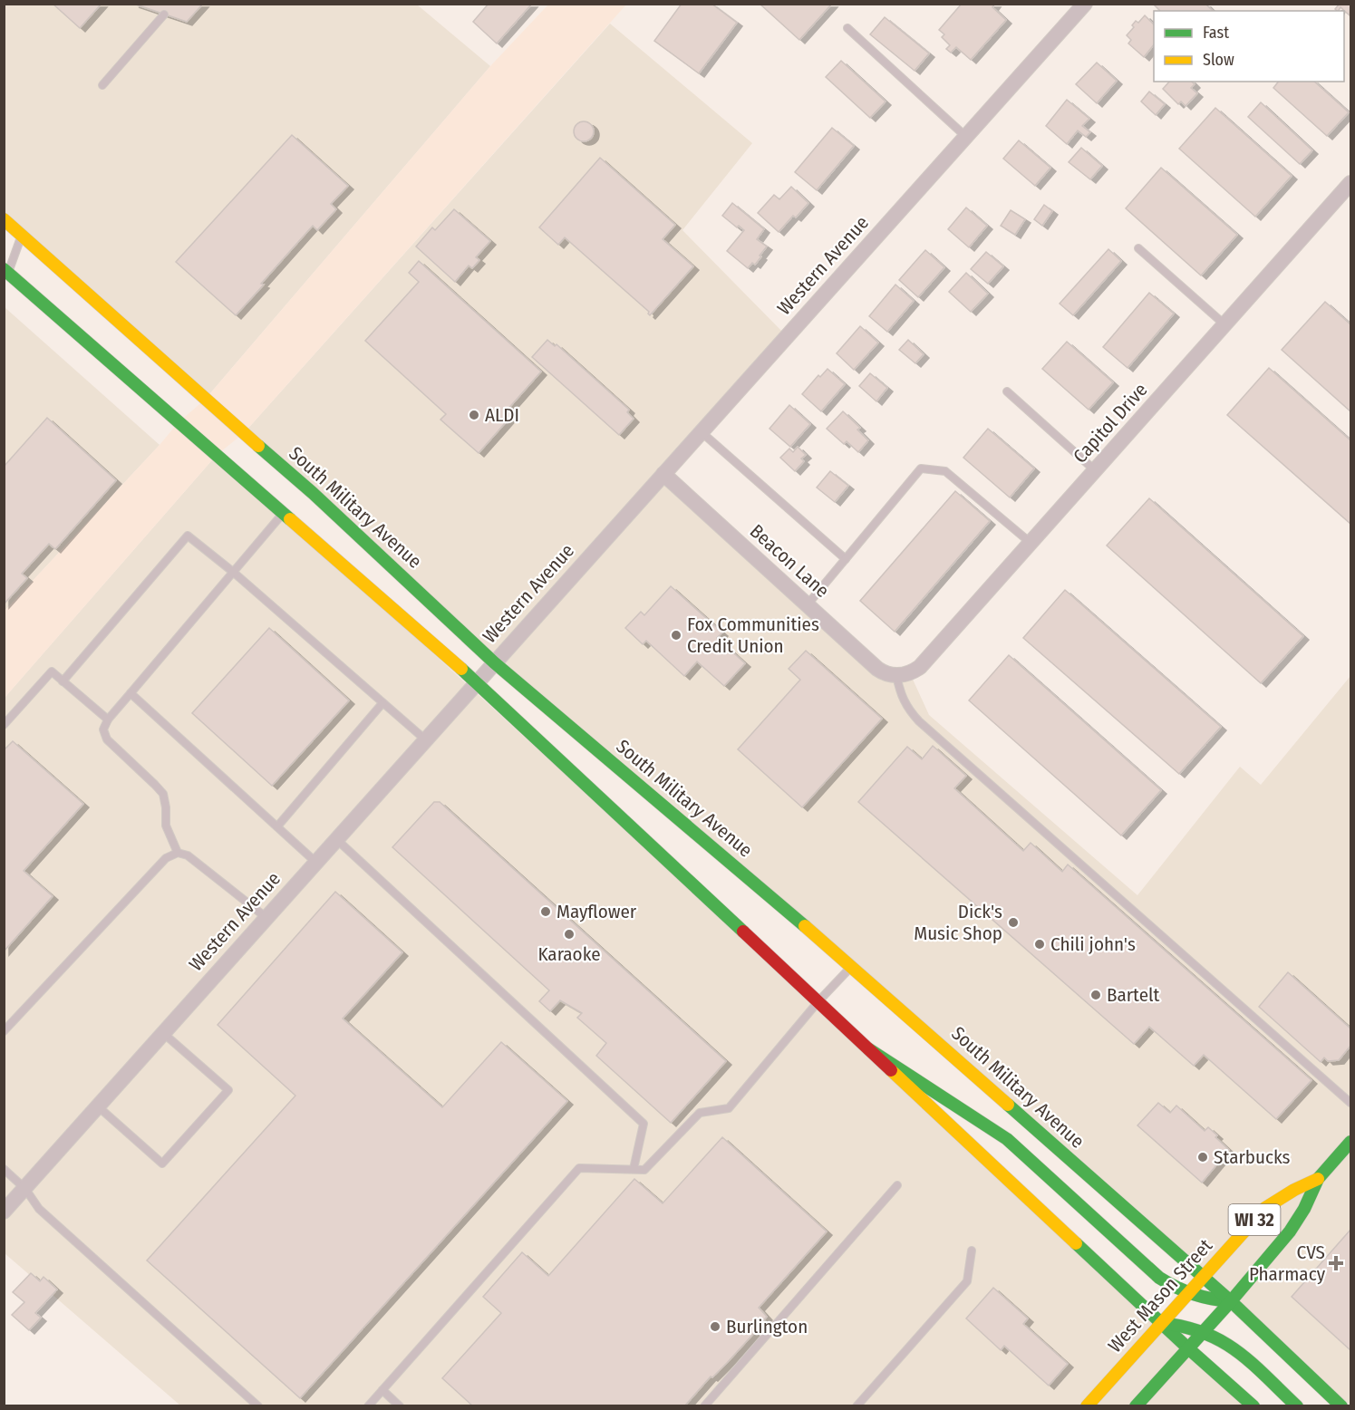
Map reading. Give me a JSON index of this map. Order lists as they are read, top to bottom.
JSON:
{
  "streets": {
    "main road": ["South Military Avenue", "WI 32", "West Mason Street"],
    "street": ["Western Avenue", "Capitol Drive", "Beacon Lane"]
  },
  "crossings": [
    ["Western Avenue", "South Military Avenue"],
    ["Western Avenue", "Beacon Lane"],
    ["Capitol Drive", "Beacon Lane"],
    ["South Military Avenue", "West Mason Street"]
  ],
  "places": {
    "other": [
      "ALDI",
      "Fox Communities Credit Union",
      "Mayflower",
      "Dick's Music Shop",
      "Karaoke",
      "Chili john's",
      "Bartelt",
      "Starbucks",
      "Burlington"
    ],
    "health": ["CVS Pharmacy"]
  },
  "legend": ["Fast", "Slow"]
}
